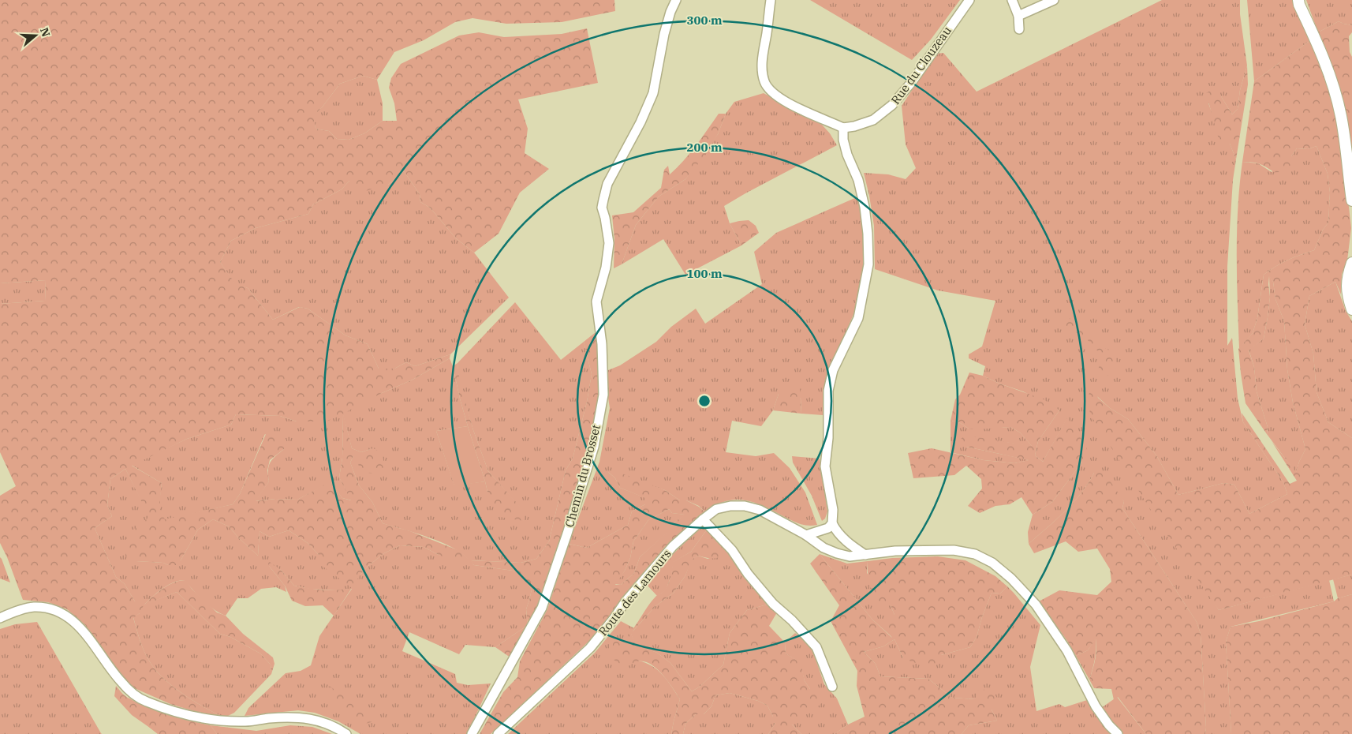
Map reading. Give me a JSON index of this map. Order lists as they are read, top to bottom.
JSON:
{
  "streets": {
    "street": ["Rue du Clouzeau", "Chemin du Brosset", "Route des Lamours"]
  },
  "north": "right",
  "rings": ["300 m", "200 m", "100 m"]
}
